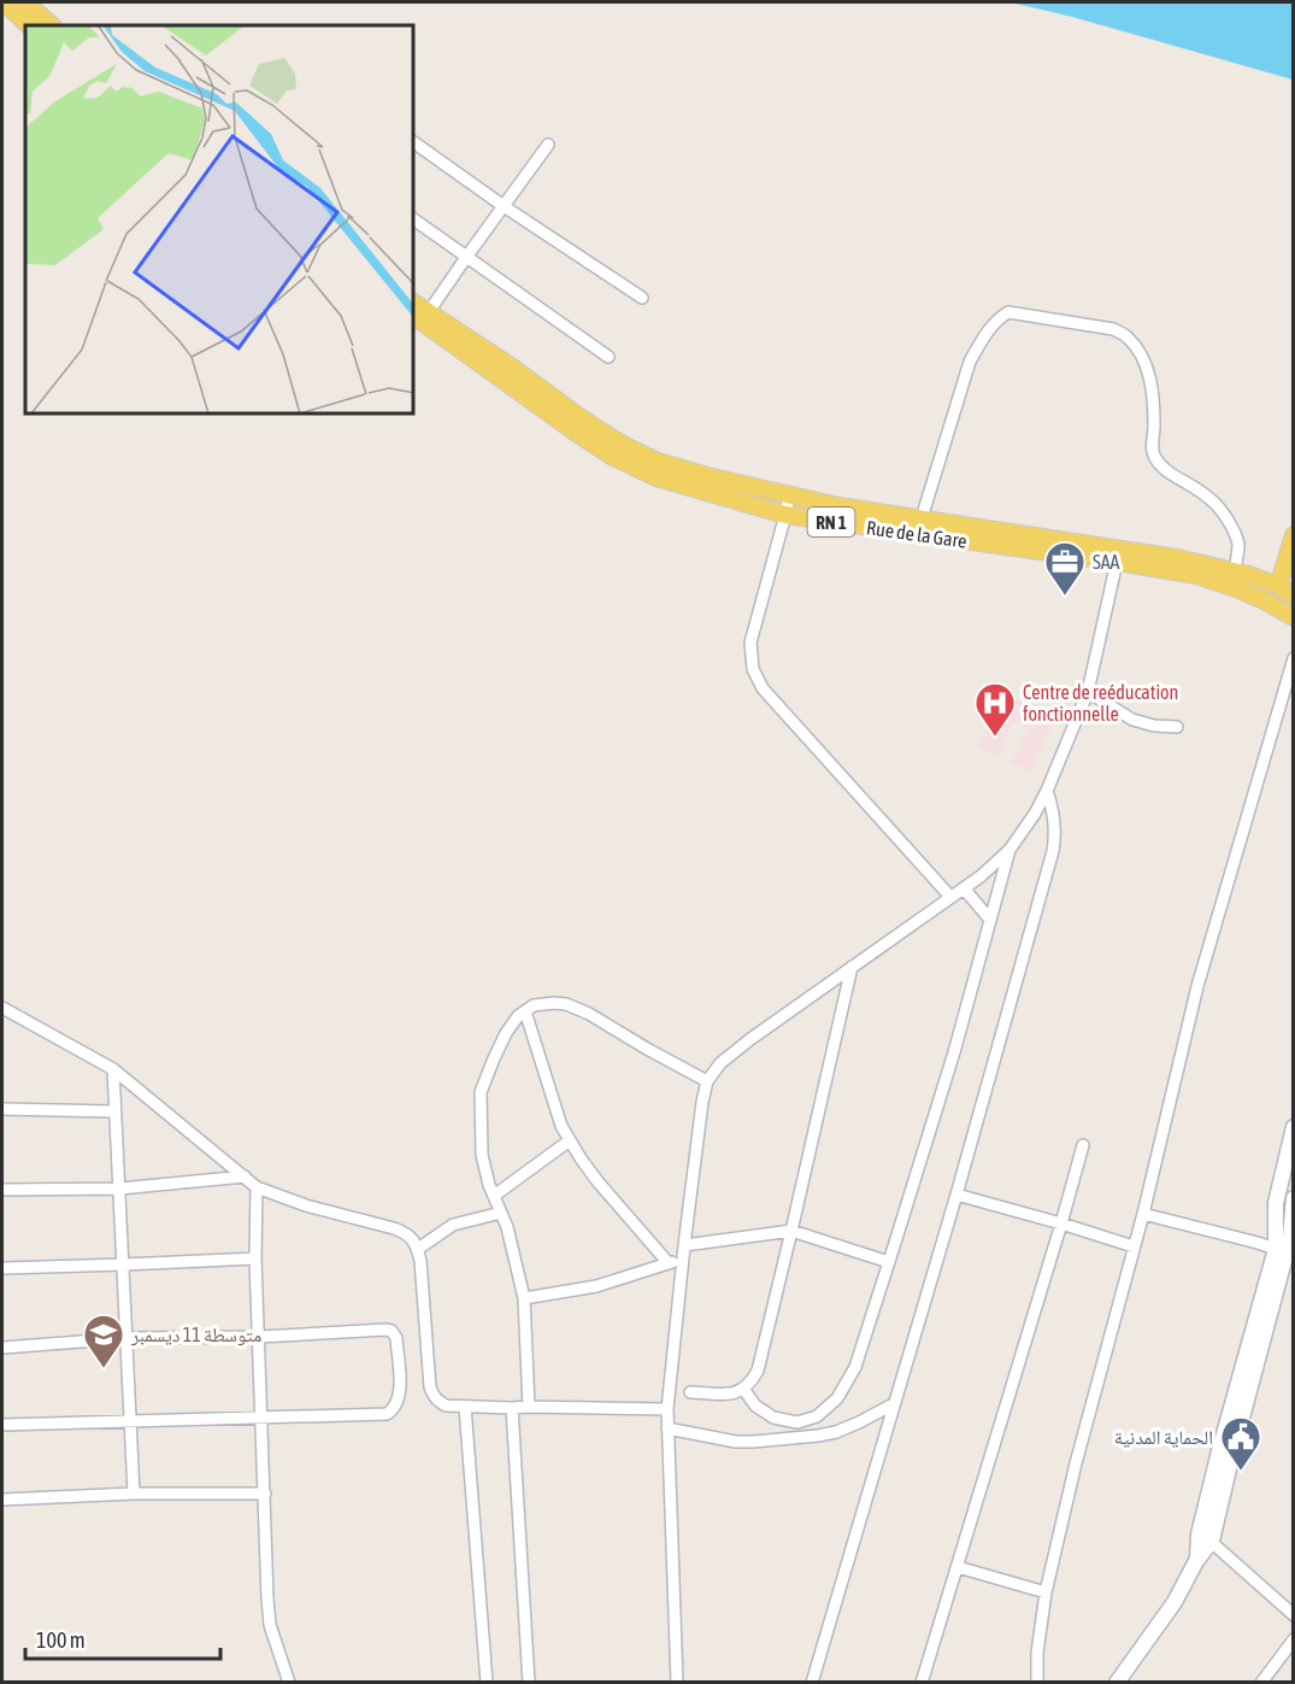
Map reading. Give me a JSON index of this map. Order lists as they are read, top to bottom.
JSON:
{
  "streets": {
    "main road": ["RN 1", "Rue de la Gare"]
  },
  "places": {
    "office": ["SAA"],
    "hospital": ["Centre de reéducation fonctionnelle"],
    "school or university": ["متوسطة 11 ديسمبر"],
    "public building": ["الحماية المدنية"]
  },
  "scale_bar": "100 m"
}
